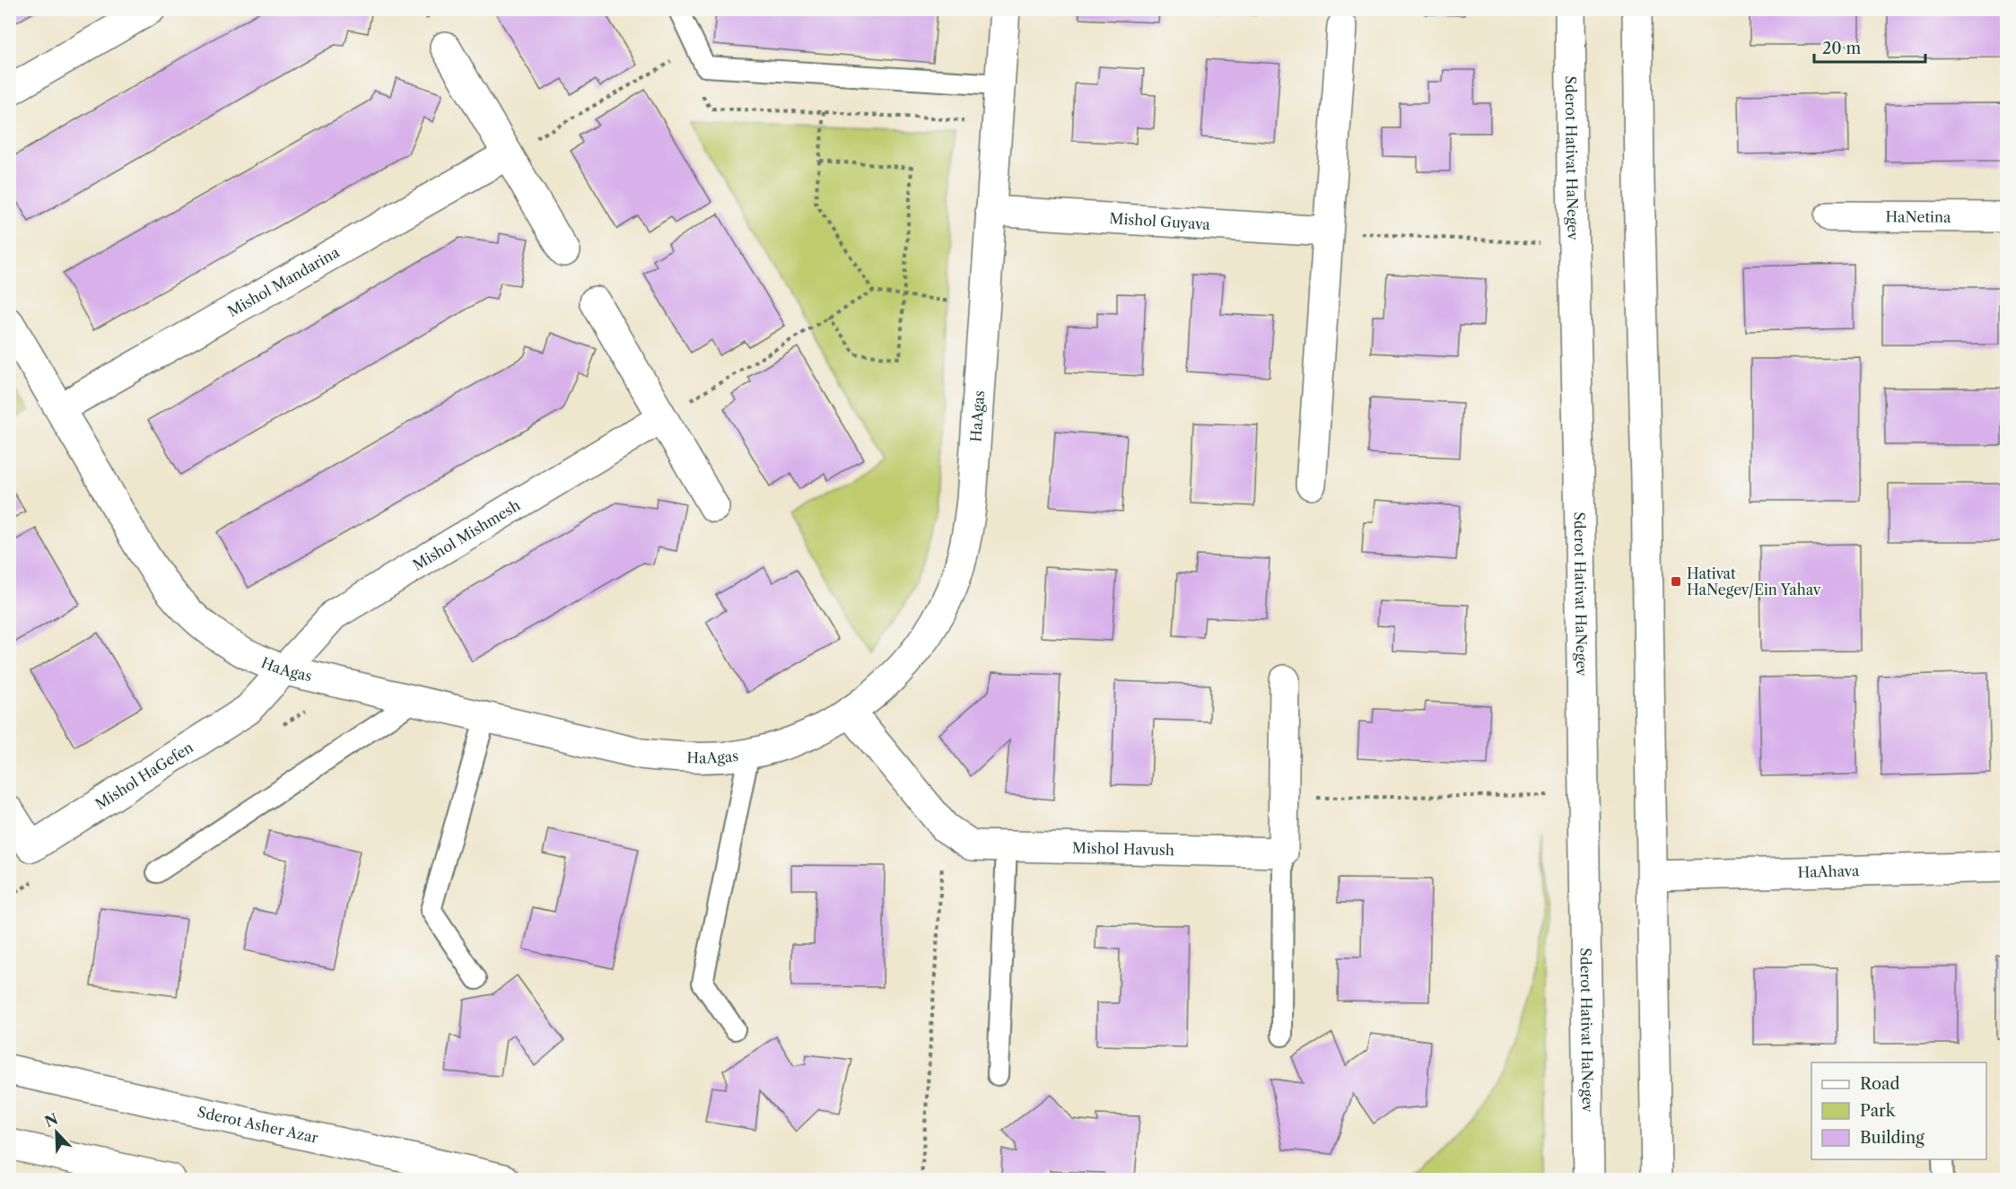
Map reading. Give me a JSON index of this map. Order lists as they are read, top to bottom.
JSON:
{
  "streets": {
    "street": [
      "Sderot Hativat HaNegev",
      "HaNetina",
      "Mishol Guyava",
      "Mishol Mandarina",
      "HaAgas",
      "Mishol Mishmesh",
      "Mishol HaGefen",
      "Mishol Havush",
      "HaAhava",
      "Sderot Asher Azar"
    ]
  },
  "crossings": [
    ["Mishol Guyava", "HaAgas"],
    ["Mishol Mandarina", "HaAgas"],
    ["HaAgas", "Mishol Mishmesh"],
    ["HaAgas", "Mishol HaGefen"],
    ["HaAgas", "Mishol Havush"],
    ["Mishol Mishmesh", "Mishol HaGefen"]
  ],
  "places": {
    "transit": ["Hativat HaNegev/Ein Yahav"]
  },
  "legend": ["Road", "Park", "Building"],
  "scale_bar": "20 m",
  "north": "top left"
}
